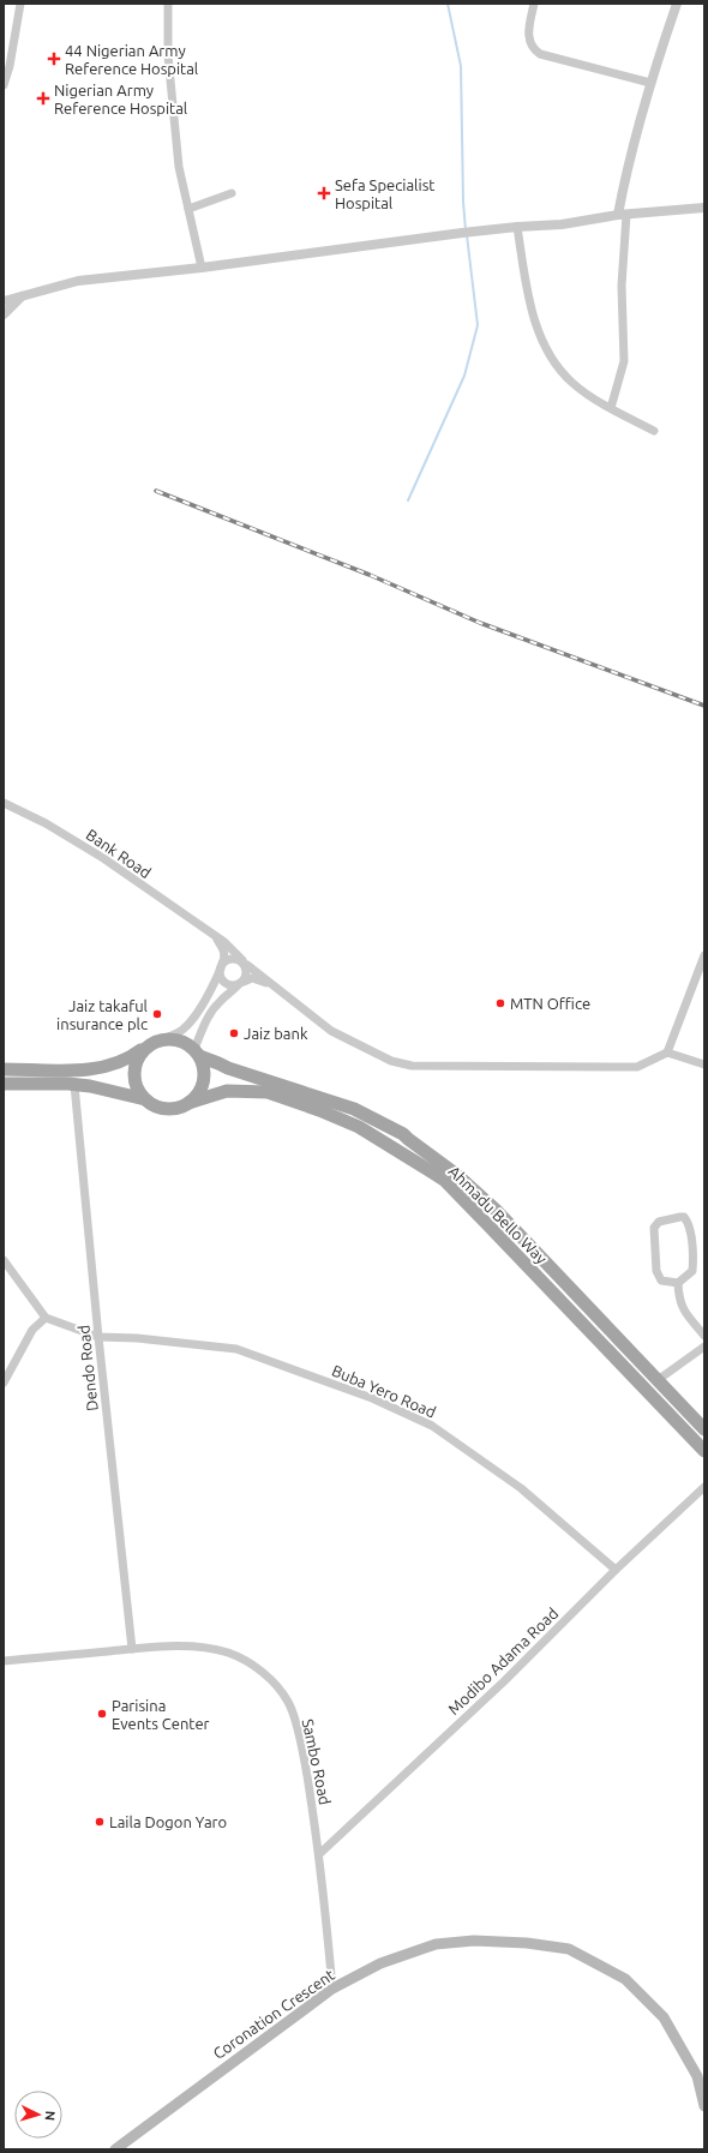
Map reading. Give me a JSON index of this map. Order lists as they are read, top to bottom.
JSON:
{
  "streets": {
    "main road": ["Ahmadu Bello Way", "Coronation Crescent"],
    "street": [
      "Bank Road",
      "Dendo Road",
      "Buba Yero Road",
      "Modibo Adama Road",
      "Sambo Road"
    ]
  },
  "crossings": [
    ["Dendo Road", "Buba Yero Road"],
    ["Dendo Road", "Sambo Road"],
    ["Buba Yero Road", "Modibo Adama Road"],
    ["Modibo Adama Road", "Sambo Road"],
    ["Sambo Road", "Coronation Crescent"]
  ],
  "places": {
    "health": ["44 Nigerian Army Reference Hospital", "Nigerian Army Reference Hospital", "Sefa Specialist Hospital"],
    "other": [
      "MTN Office",
      "Jaiz takaful insurance plc",
      "Jaiz bank",
      "Parisina Events Center",
      "Laila Dogon Yaro"
    ]
  },
  "north": "right"
}
